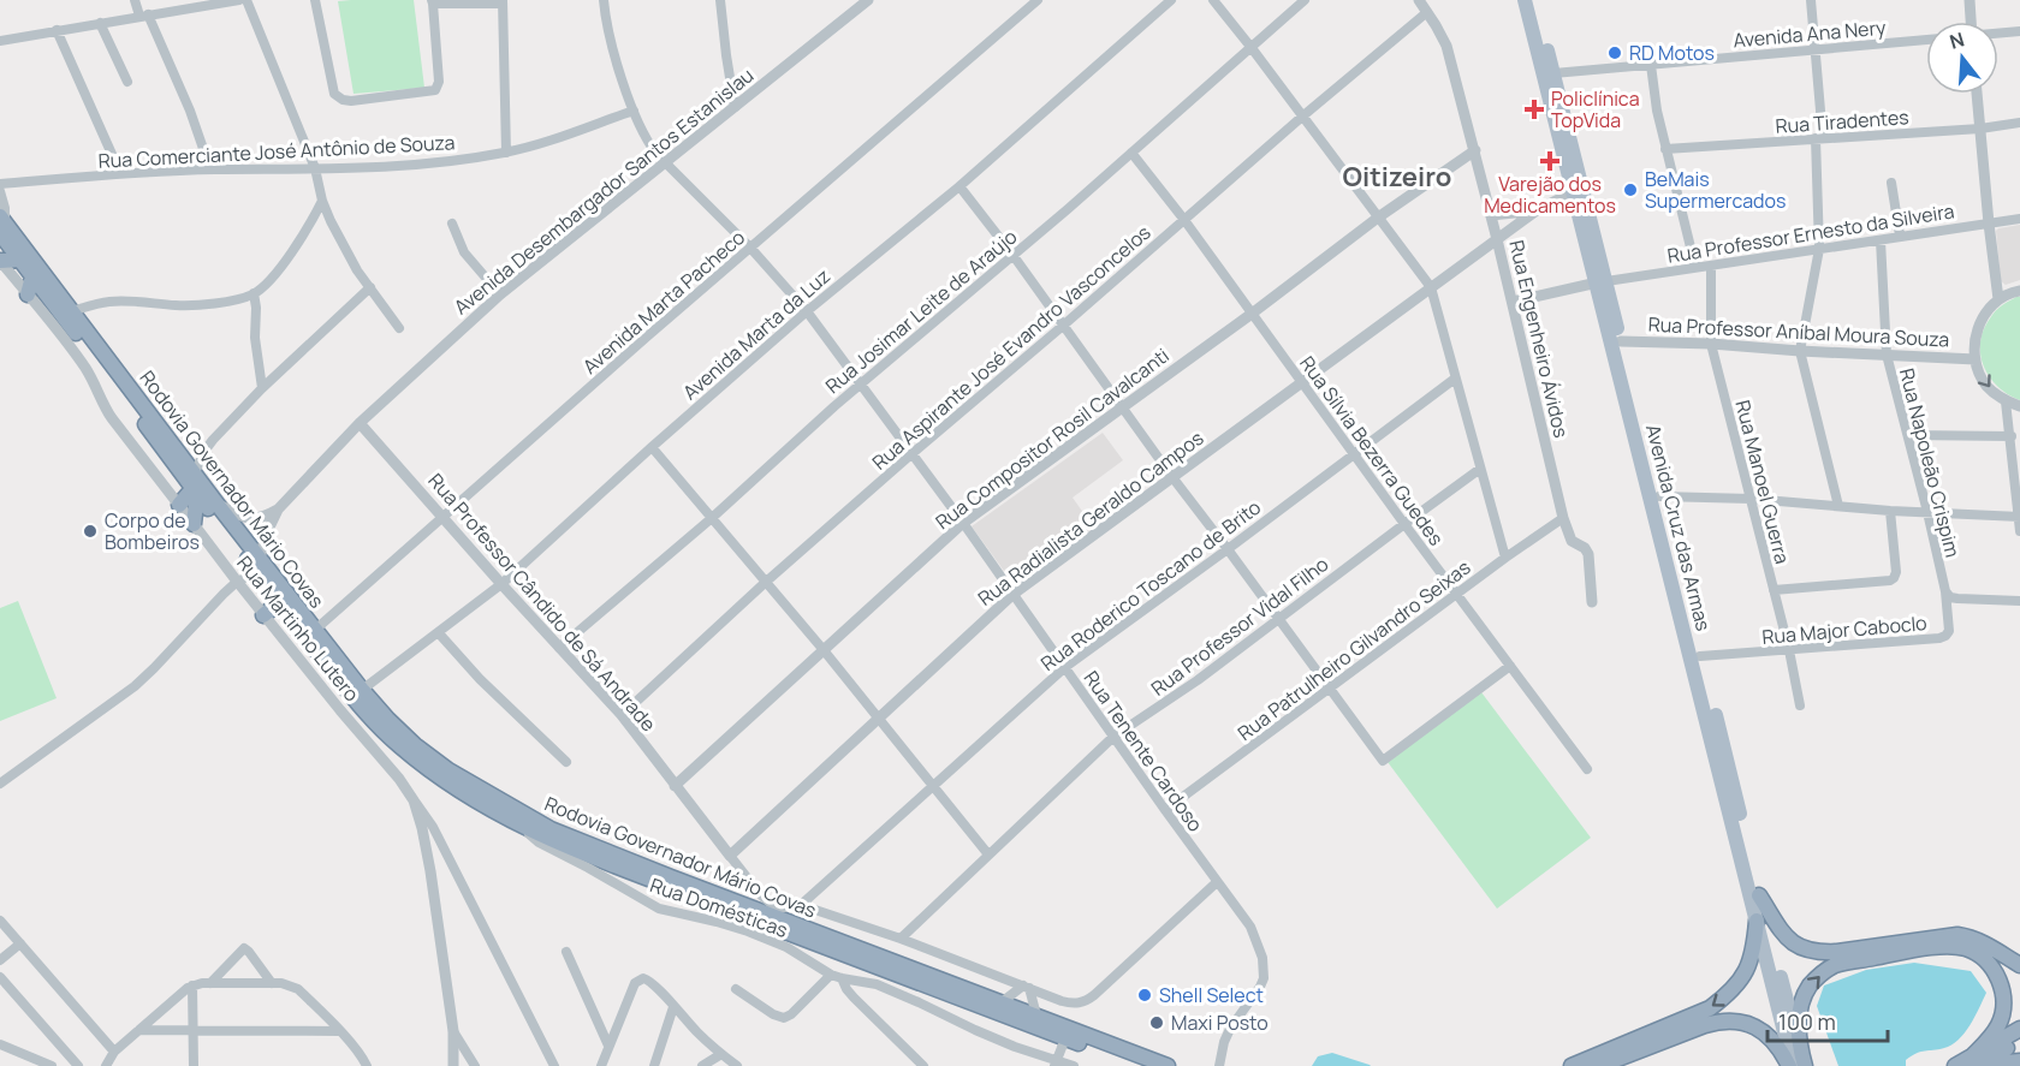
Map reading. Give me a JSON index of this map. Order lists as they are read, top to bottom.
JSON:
{
  "streets": {
    "highway": ["Rodovia Governador Mário Covas"],
    "main road": ["Avenida Cruz das Armas"],
    "street": [
      "Avenida Ana Nery",
      "Rua Tiradentes",
      "Rua Comerciante José Antônio de Souza",
      "Avenida Desembargador Santos Estanislau",
      "Rua Professor Ernesto da Silveira",
      "Avenida Marta Pacheco",
      "Rua Josimar Leite de Araújo",
      "Rua Professor Aníbal Moura Souza",
      "Avenida Marta da Luz",
      "Rua Engenheiro Ávidos",
      "Rua Aspirante José Evandro Vasconcelos",
      "Rua Compositor Rosil Cavalcanti",
      "Rua Sílvia Bezerra Guedes",
      "Rua Napoleão Crispim",
      "Rua Manoel Guerra",
      "Rua Radialista Geraldo Campos",
      "Rua Roderico Toscano de Brito",
      "Rua Professor Cândido de Sá Andrade",
      "Rua Professor Vidal Filho",
      "Rua Martinho Lutero",
      "Rua Major Caboclo",
      "Rua Patrulheiro Gilvandro Seixas",
      "Rua Tenente Cardoso",
      "Rua Domésticas"
    ]
  },
  "crossings": [
    ["Avenida Ana Nery", "Avenida Cruz das Armas"],
    ["Rua Comerciante José Antônio de Souza", "Rua Tenente Cardoso"],
    ["Avenida Desembargador Santos Estanislau", "Rodovia Governador Mário Covas"],
    ["Avenida Desembargador Santos Estanislau", "Rua Professor Cândido de Sá Andrade"],
    ["Avenida Desembargador Santos Estanislau", "Rua Tenente Cardoso"],
    ["Rua Professor Ernesto da Silveira", "Rua Napoleão Crispim"],
    ["Rua Professor Ernesto da Silveira", "Rua Manoel Guerra"],
    ["Rua Professor Ernesto da Silveira", "Avenida Cruz das Armas"],
    ["Avenida Marta Pacheco", "Rodovia Governador Mário Covas"],
    ["Avenida Marta Pacheco", "Rua Professor Cândido de Sá Andrade"],
    ["Avenida Marta Pacheco", "Rua Tenente Cardoso"],
    ["Rua Josimar Leite de Araújo", "Rua Sílvia Bezerra Guedes"],
    ["Rua Josimar Leite de Araújo", "Rua Professor Cândido de Sá Andrade"],
    ["Rua Josimar Leite de Araújo", "Rua Tenente Cardoso"],
    ["Rua Professor Aníbal Moura Souza", "Rua Napoleão Crispim"],
    ["Rua Professor Aníbal Moura Souza", "Rua Manoel Guerra"],
    ["Rua Professor Aníbal Moura Souza", "Avenida Cruz das Armas"],
    ["Avenida Marta da Luz", "Rodovia Governador Mário Covas"],
    ["Avenida Marta da Luz", "Rua Professor Cândido de Sá Andrade"],
    ["Avenida Marta da Luz", "Rua Tenente Cardoso"],
    ["Rua Engenheiro Ávidos", "Rua Aspirante José Evandro Vasconcelos"],
    ["Rua Engenheiro Ávidos", "Rua Compositor Rosil Cavalcanti"],
    ["Rua Engenheiro Ávidos", "Rua Radialista Geraldo Campos"],
    ["Rua Engenheiro Ávidos", "Rua Patrulheiro Gilvandro Seixas"],
    ["Rua Aspirante José Evandro Vasconcelos", "Rua Sílvia Bezerra Guedes"],
    ["Rua Aspirante José Evandro Vasconcelos", "Rua Professor Cândido de Sá Andrade"],
    ["Rua Aspirante José Evandro Vasconcelos", "Rua Tenente Cardoso"],
    ["Rua Compositor Rosil Cavalcanti", "Rua Sílvia Bezerra Guedes"],
    ["Rua Compositor Rosil Cavalcanti", "Rua Professor Cândido de Sá Andrade"],
    ["Rua Compositor Rosil Cavalcanti", "Rua Tenente Cardoso"],
    ["Rua Sílvia Bezerra Guedes", "Rua Radialista Geraldo Campos"],
    ["Rua Sílvia Bezerra Guedes", "Rua Roderico Toscano de Brito"],
    ["Rua Sílvia Bezerra Guedes", "Rua Professor Vidal Filho"],
    ["Rua Sílvia Bezerra Guedes", "Rua Patrulheiro Gilvandro Seixas"],
    ["Rua Napoleão Crispim", "Rua Major Caboclo"],
    ["Rua Manoel Guerra", "Rua Major Caboclo"],
    ["Rodovia Governador Mário Covas", "Rua Professor Cândido de Sá Andrade"],
    ["Rodovia Governador Mário Covas", "Rua Domésticas"],
    ["Rua Radialista Geraldo Campos", "Rua Professor Cândido de Sá Andrade"],
    ["Rua Radialista Geraldo Campos", "Rua Tenente Cardoso"],
    ["Avenida Cruz das Armas", "Rua Major Caboclo"],
    ["Rua Roderico Toscano de Brito", "Rua Tenente Cardoso"],
    ["Rua Professor Vidal Filho", "Rua Tenente Cardoso"],
    ["Rua Patrulheiro Gilvandro Seixas", "Rua Tenente Cardoso"]
  ],
  "districts": ["Oitizeiro"],
  "places": {
    "other": [
      "RD Motos",
      "BeMais Supermercados",
      "Corpo de Bombeiros",
      "Shell Select",
      "Maxi Posto"
    ],
    "health": ["Policlínica TopVida", "Varejão dos Medicamentos"]
  },
  "scale_bar": "100 m",
  "north": "top"
}
